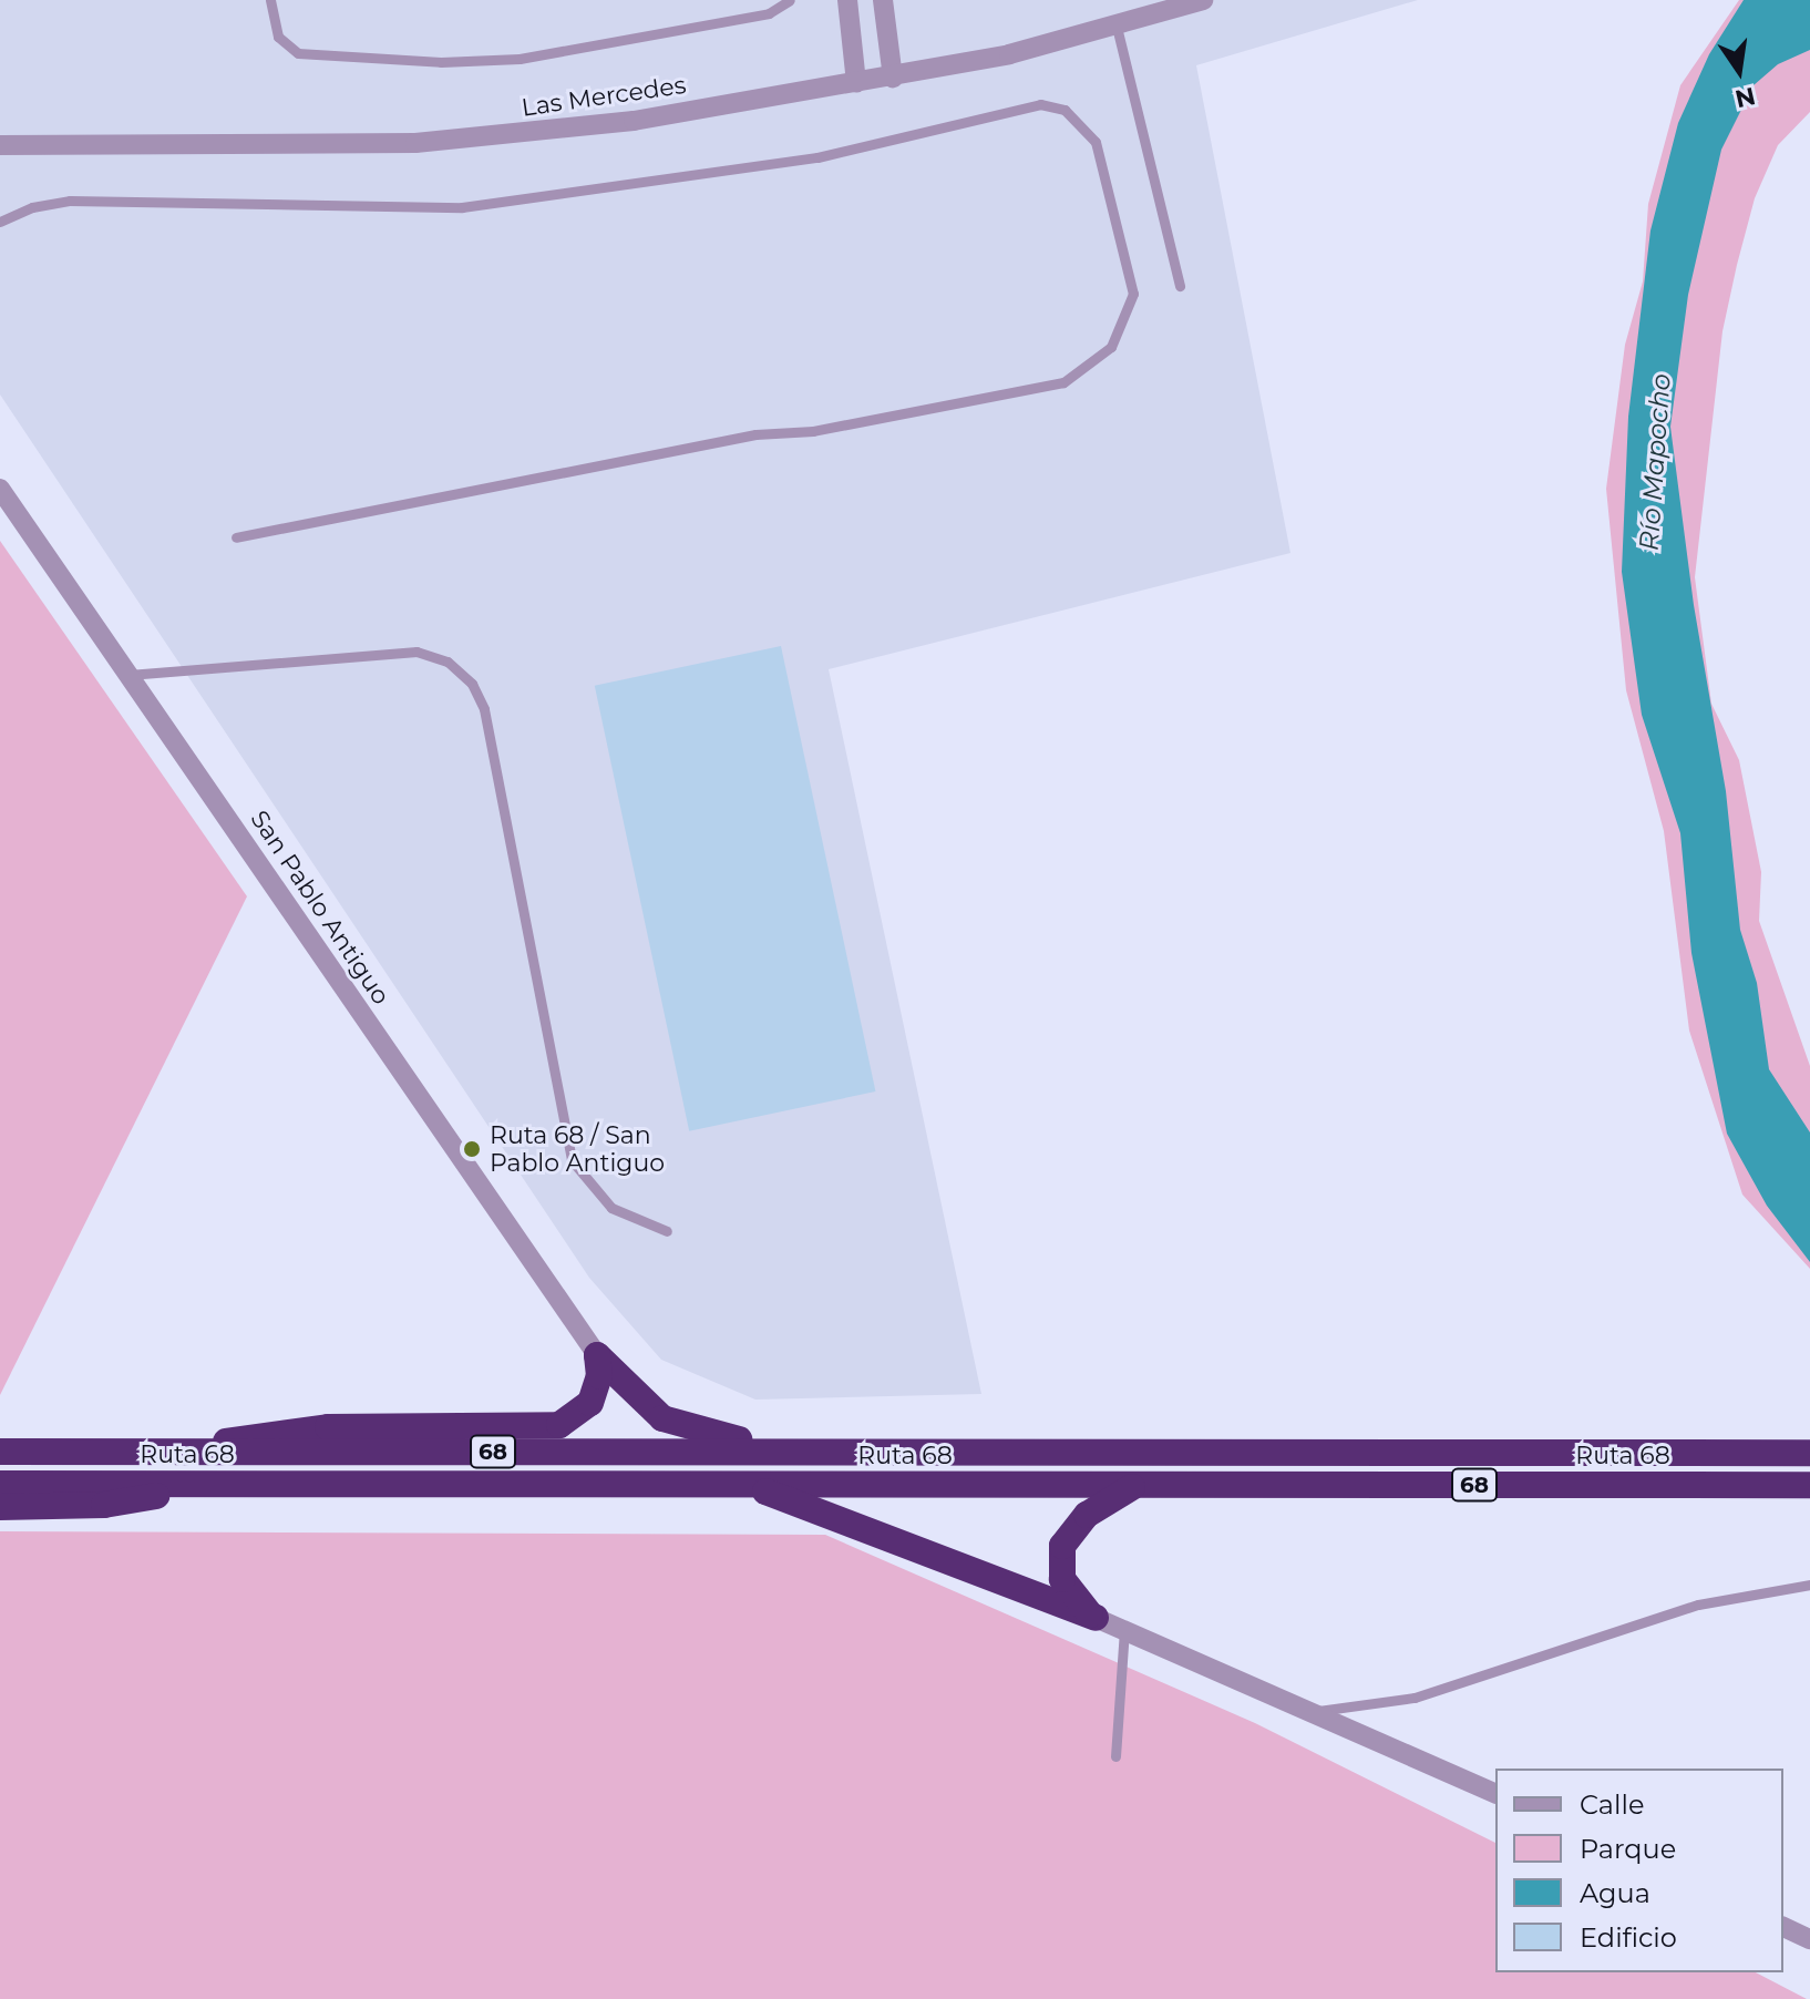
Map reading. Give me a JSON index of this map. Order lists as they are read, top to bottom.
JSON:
{
  "streets": {
    "highway": ["68", "Ruta 68"],
    "street": ["Las Mercedes", "San Pablo Antiguo"]
  },
  "water": ["Río Mapocho"],
  "places": ["Ruta 68 / San Pablo Antiguo"],
  "legend": [
    "Calle",
    "Parque",
    "Agua",
    "Edificio"
  ],
  "north": "bottom"
}
